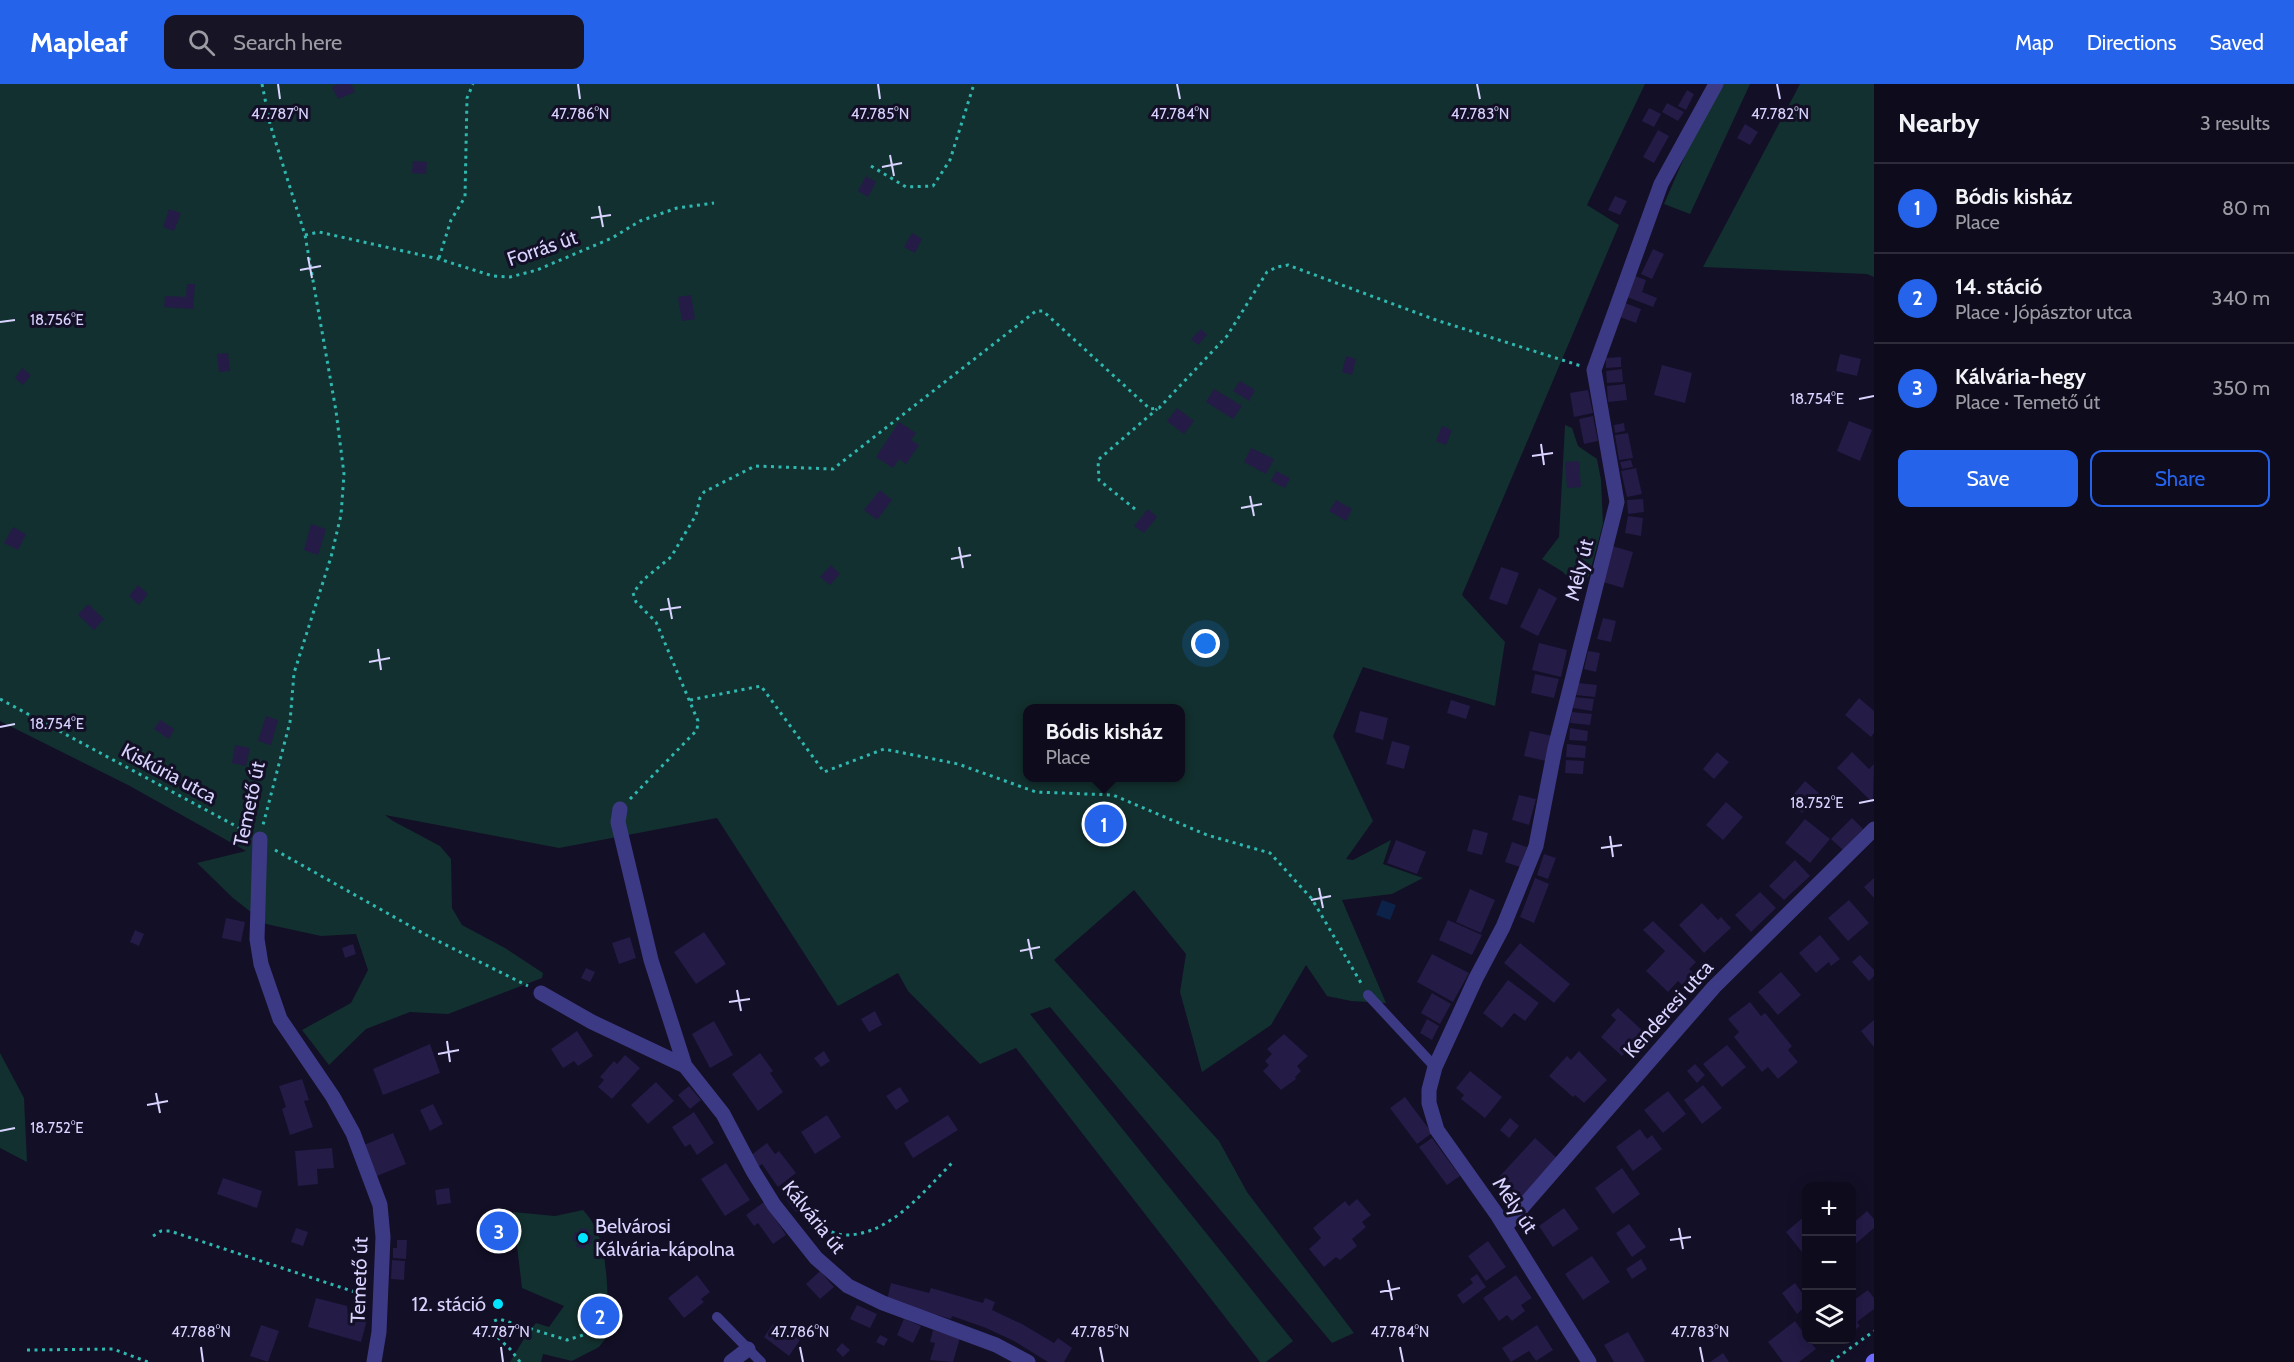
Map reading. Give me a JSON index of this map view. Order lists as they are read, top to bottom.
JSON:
{
  "streets": {
    "street": [
      "Mély út",
      "Temető út",
      "Kenderesi utca",
      "Kálvária út"
    ],
    "path": ["Forrás út", "Kiskúria utca"]
  },
  "crossings": [
    ["Forrás út", "Temető út"],
    ["Mély út", "Kenderesi utca"],
    ["Kiskúria utca", "Temető út"],
    ["Kiskúria utca", "Kálvária út"]
  ],
  "places": ["Belvárosi Kálvária-kápolna", "12. stáció"],
  "page": {
    "header": "Mapleaf",
    "search": "Search here",
    "nav": ["Map", "Directions", "Saved"],
    "heading": ["Nearby", "3 results"],
    "list": [
      {
        "mark": "1",
        "name": "Bódis kisház",
        "note": "Place",
        "value": "80 m"
      },
      {
        "mark": "2",
        "name": "14. stáció",
        "note": "Place · Jópásztor utca",
        "value": "340 m"
      },
      {
        "mark": "3",
        "name": "Kálvária-hegy",
        "note": "Place · Temető út",
        "value": "350 m"
      }
    ],
    "buttons": ["Save", "Share"],
    "popup": ["Bódis kisház", "Place"],
    "pins": ["1", "3", "2"],
    "map_buttons": ["+", "−"]
  },
  "coordinates": [
    "47.787°N",
    "47.786°N",
    "47.785°N",
    "47.784°N",
    "47.783°N",
    "47.782°N",
    "18.756°E",
    "18.754°E",
    "18.752°E",
    "47.788°N"
  ]
}
